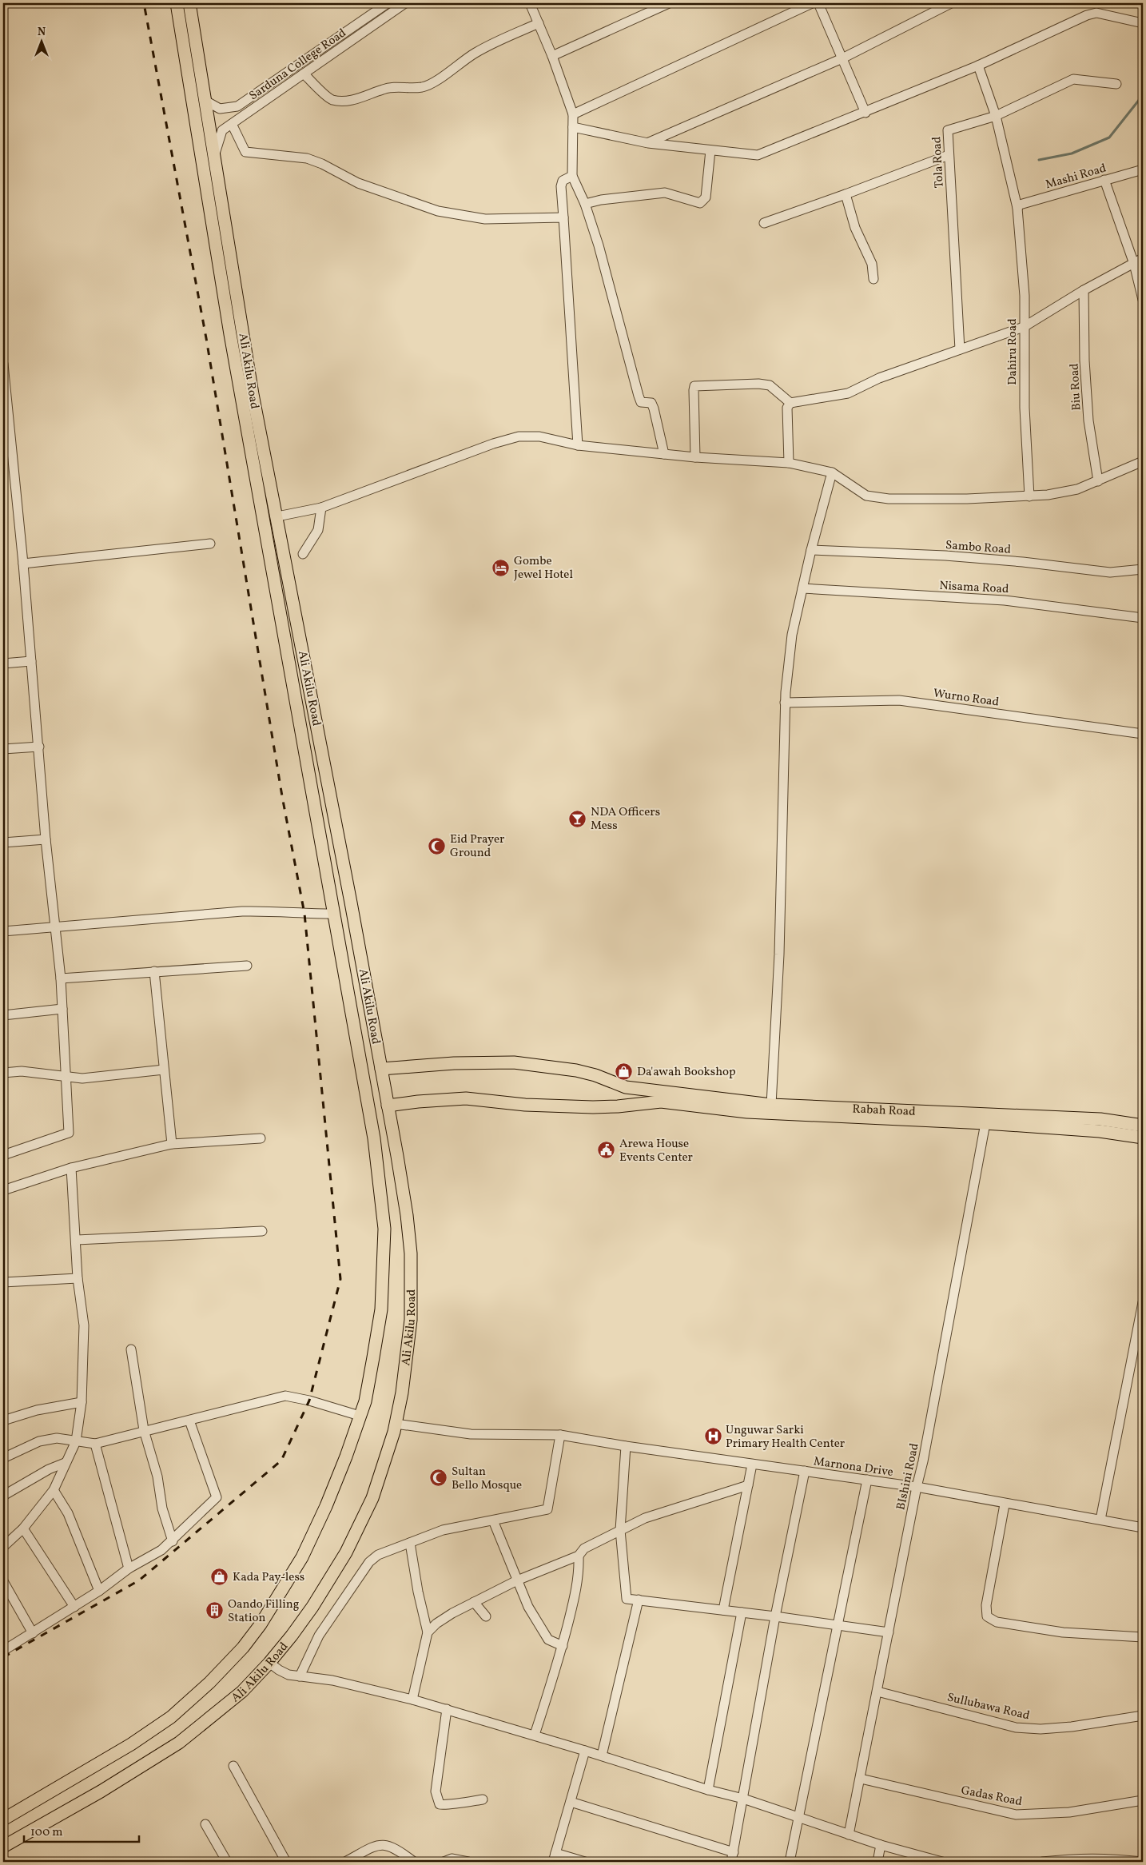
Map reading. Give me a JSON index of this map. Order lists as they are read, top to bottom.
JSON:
{
  "streets": {
    "main road": ["Ali Akilu Road", "Rabah Road"],
    "street": [
      "Sarduna College Road",
      "Tola Road",
      "Mashi Road",
      "Dahiru Road",
      "Biu Road",
      "Sambo Road",
      "Nisama Road",
      "Wurno Road",
      "Marnona Drive",
      "BIshini Road",
      "Sullubawa Road",
      "Gadas Road"
    ]
  },
  "crossings": [
    ["Sarduna College Road", "Ali Akilu Road"],
    ["Tola Road", "Dahiru Road"],
    ["Mashi Road", "Dahiru Road"],
    ["Ali Akilu Road", "Rabah Road"],
    ["Ali Akilu Road", "Marnona Drive"],
    ["Rabah Road", "BIshini Road"],
    ["Marnona Drive", "BIshini Road"],
    ["BIshini Road", "Sullubawa Road"],
    ["BIshini Road", "Gadas Road"]
  ],
  "places": {
    "hotel": ["Gombe Jewel Hotel"],
    "bar": ["NDA Officers Mess"],
    "mosque": ["Eid Prayer Ground", "Sultan Bello Mosque"],
    "shop": ["Da'awah Bookshop", "Kada Pay-less"],
    "public building": ["Arewa House Events Center"],
    "hospital": ["Unguwar Sarki Primary Health Center"],
    "building": ["Oando Filling Station"]
  },
  "scale_bar": "100 m",
  "north": "top"
}
